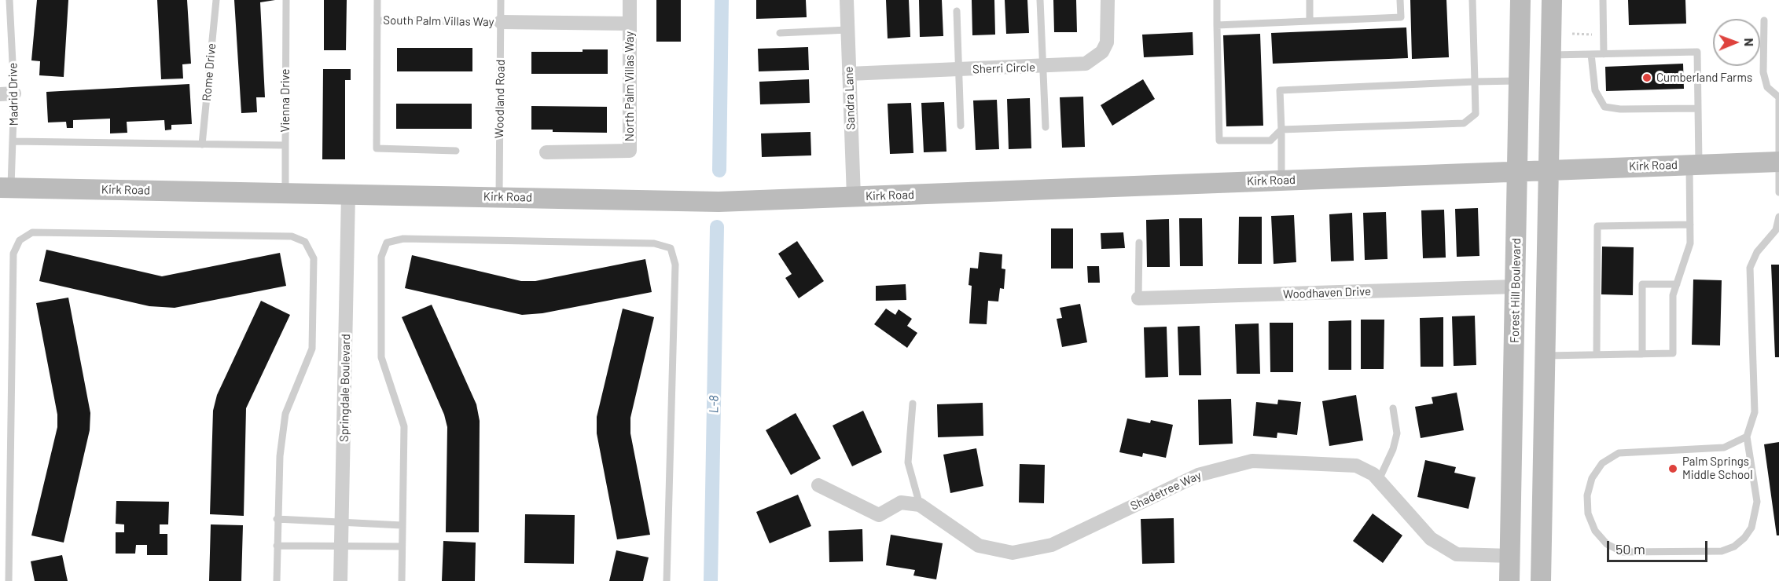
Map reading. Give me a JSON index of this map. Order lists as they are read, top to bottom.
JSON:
{
  "streets": {
    "street": [
      "Sherri Circle",
      "North Palm Villas Way",
      "Sandra Lane",
      "Kirk Road",
      "Forest Hill Boulevard",
      "Woodhaven Drive",
      "Springdale Boulevard",
      "Shadetree Way"
    ],
    "lane": [
      "South Palm Villas Way",
      "Rome Drive",
      "Madrid Drive",
      "Woodland Road",
      "Vienna Drive"
    ]
  },
  "crossings": [
    ["South Palm Villas Way", "North Palm Villas Way"],
    ["South Palm Villas Way", "Woodland Road"],
    ["Sherri Circle", "Sandra Lane"],
    ["Rome Drive", "Vienna Drive"],
    ["North Palm Villas Way", "Woodland Road"],
    ["Madrid Drive", "Kirk Road"],
    ["Sandra Lane", "Kirk Road"],
    ["Woodland Road", "Kirk Road"],
    ["Kirk Road", "Forest Hill Boulevard"],
    ["Kirk Road", "Springdale Boulevard"],
    ["Forest Hill Boulevard", "Woodhaven Drive"],
    ["Forest Hill Boulevard", "Shadetree Way"]
  ],
  "water": ["L-8"],
  "places": ["Cumberland Farms", "Palm Springs Middle School"],
  "scale_bar": "50 m",
  "north": "right"
}
